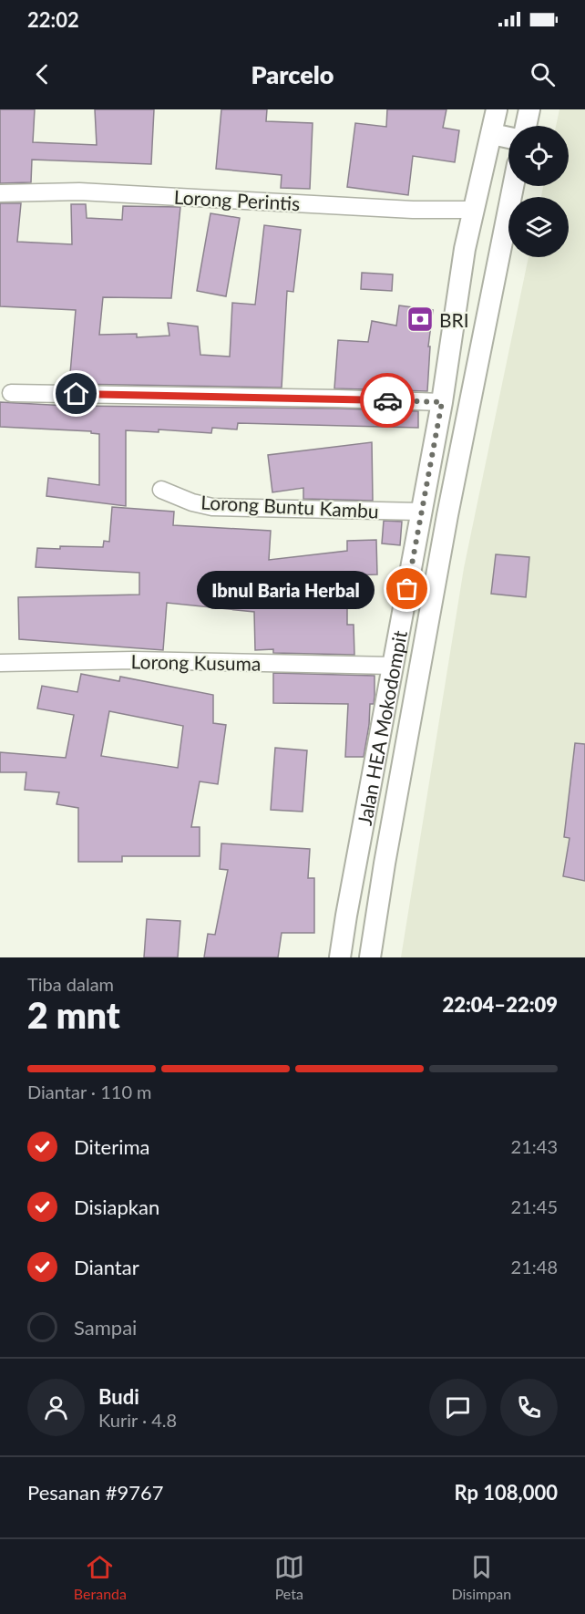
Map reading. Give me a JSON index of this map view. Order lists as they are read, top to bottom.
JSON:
{
  "streets": {
    "street": [
      "Lorong Perintis",
      "Lorong Buntu Kambu",
      "Lorong Kusuma",
      "Jalan HEA Mokodompit"
    ]
  },
  "crossings": [
    ["Lorong Perintis", "Jalan HEA Mokodompit"],
    ["Lorong Buntu Kambu", "Jalan HEA Mokodompit"],
    ["Lorong Kusuma", "Jalan HEA Mokodompit"]
  ],
  "places": {
    "bank": ["BRI"],
    "other": ["Ibnul Baria Herbal"]
  },
  "page": {
    "status": "22:02",
    "header": "Parcelo",
    "bubble": "Ibnul Baria Herbal",
    "heading": ["2 mnt", "Tiba dalam", "22:04–22:09"],
    "panel": [
      "Budi",
      "Kurir · 4.8",
      "Pesanan #9767",
      "Rp 108,000"
    ],
    "bar": "Diantar · 110 m",
    "list": [
      ["Diterima", "21:43"],
      ["Disiapkan", "21:45"],
      ["Diantar", "21:48"],
      "Sampai"
    ],
    "tabs": ["Beranda", "Peta", "Disimpan"]
  }
}
